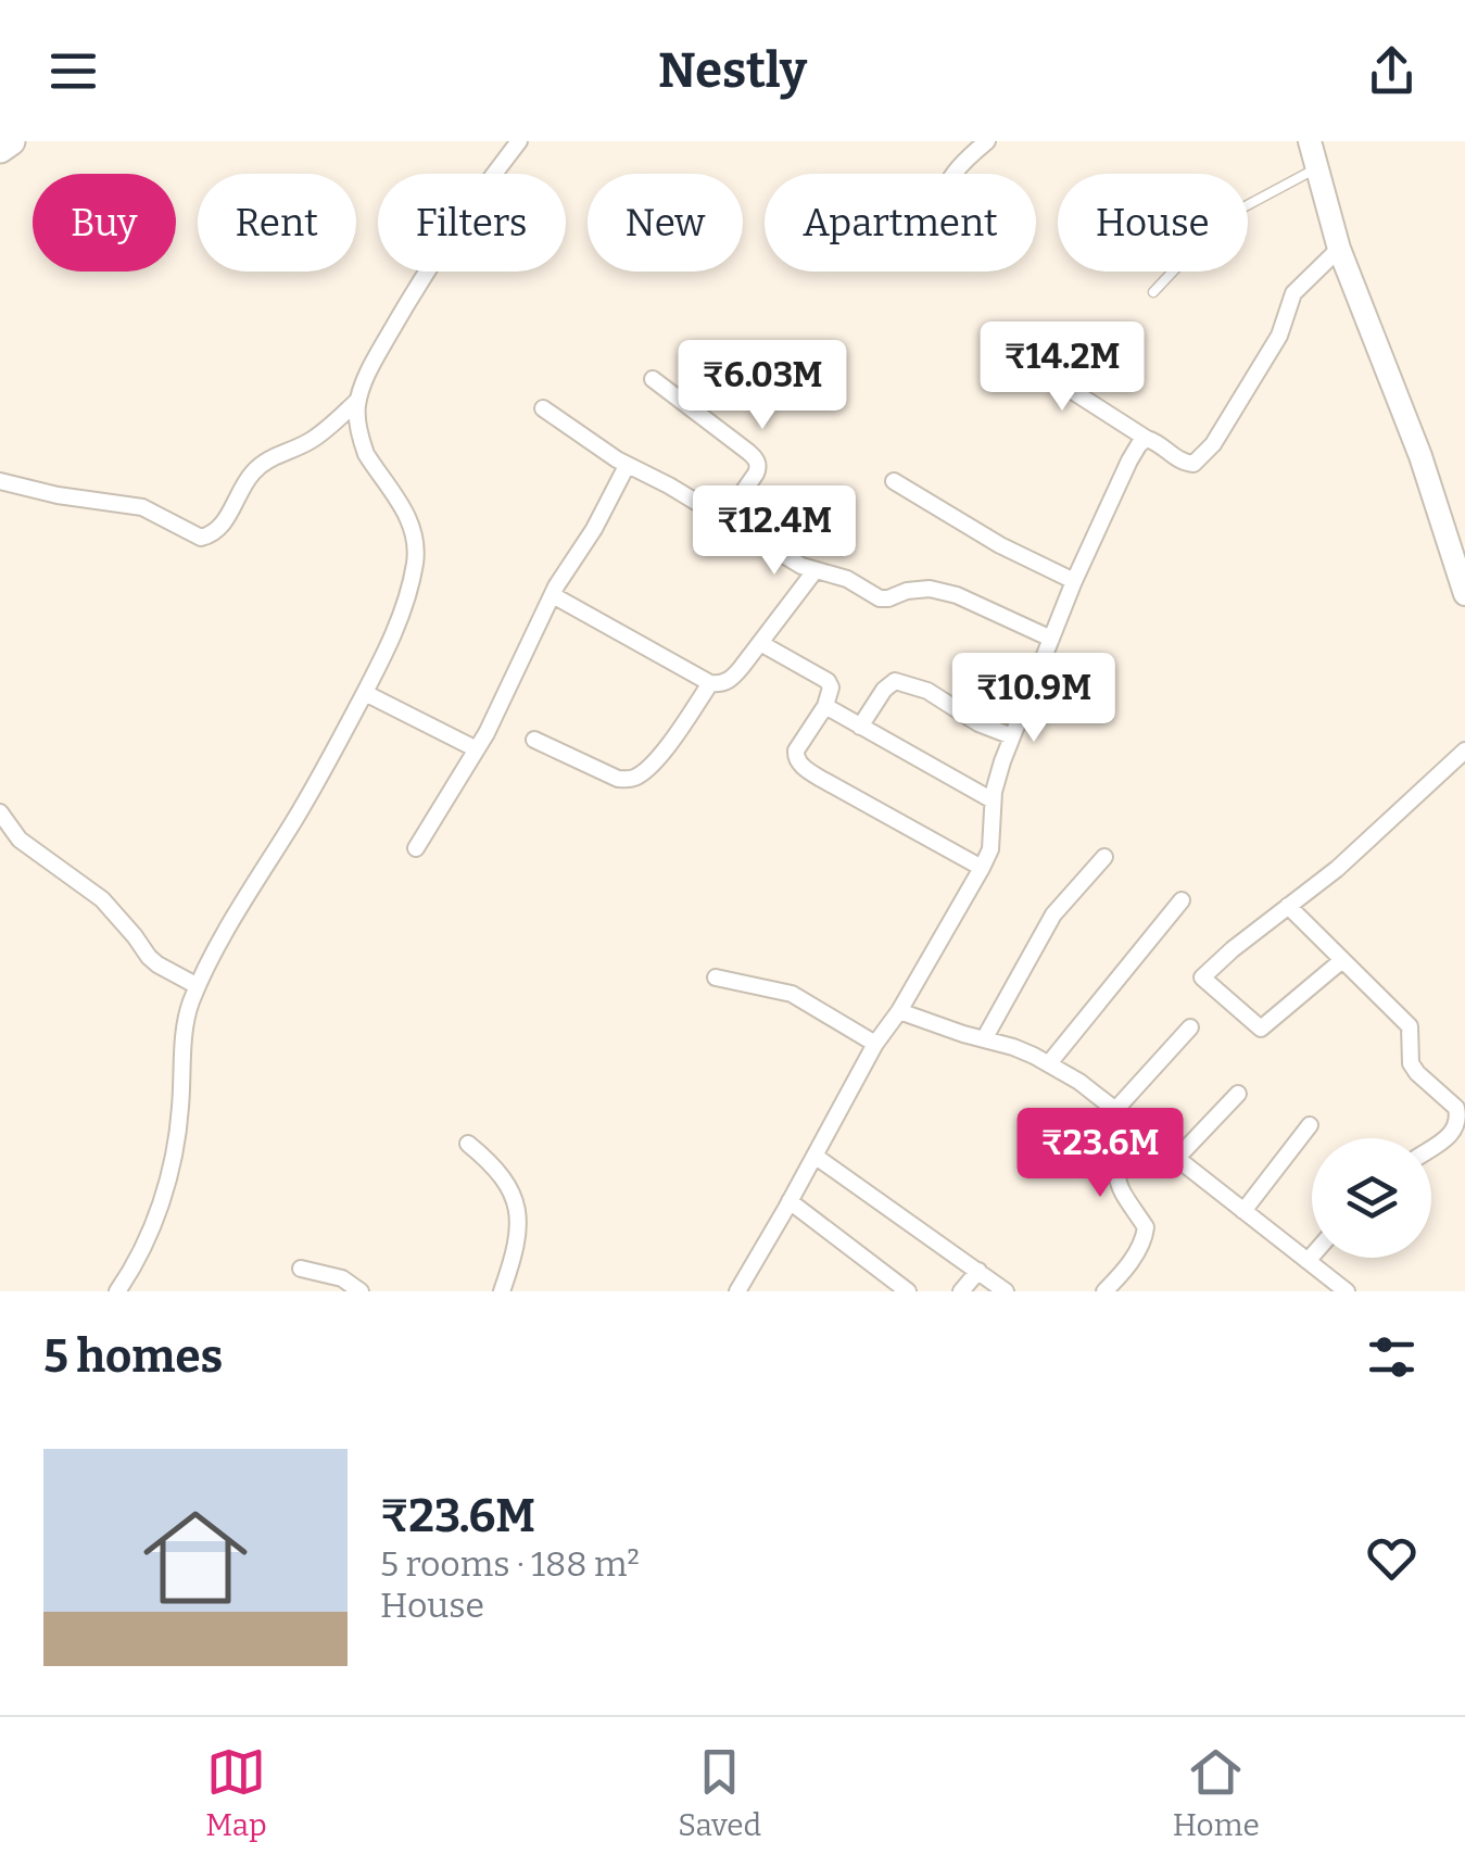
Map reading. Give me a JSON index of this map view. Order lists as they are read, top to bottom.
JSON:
{
  "page": {
    "header": "Nestly",
    "chip": [
      "Buy",
      "Rent",
      "Filters",
      "New",
      "Apartment",
      "House"
    ],
    "price": [
      "₹14.2M",
      "₹6.03M",
      "₹12.4M",
      "₹10.9M",
      "₹23.6M"
    ],
    "heading": "5 homes",
    "list": [
      {
        "name": "₹23.6M",
        "note": "5 rooms · 188 m² · House"
      }
    ],
    "tabs": ["Map", "Saved", "Home"]
  }
}
